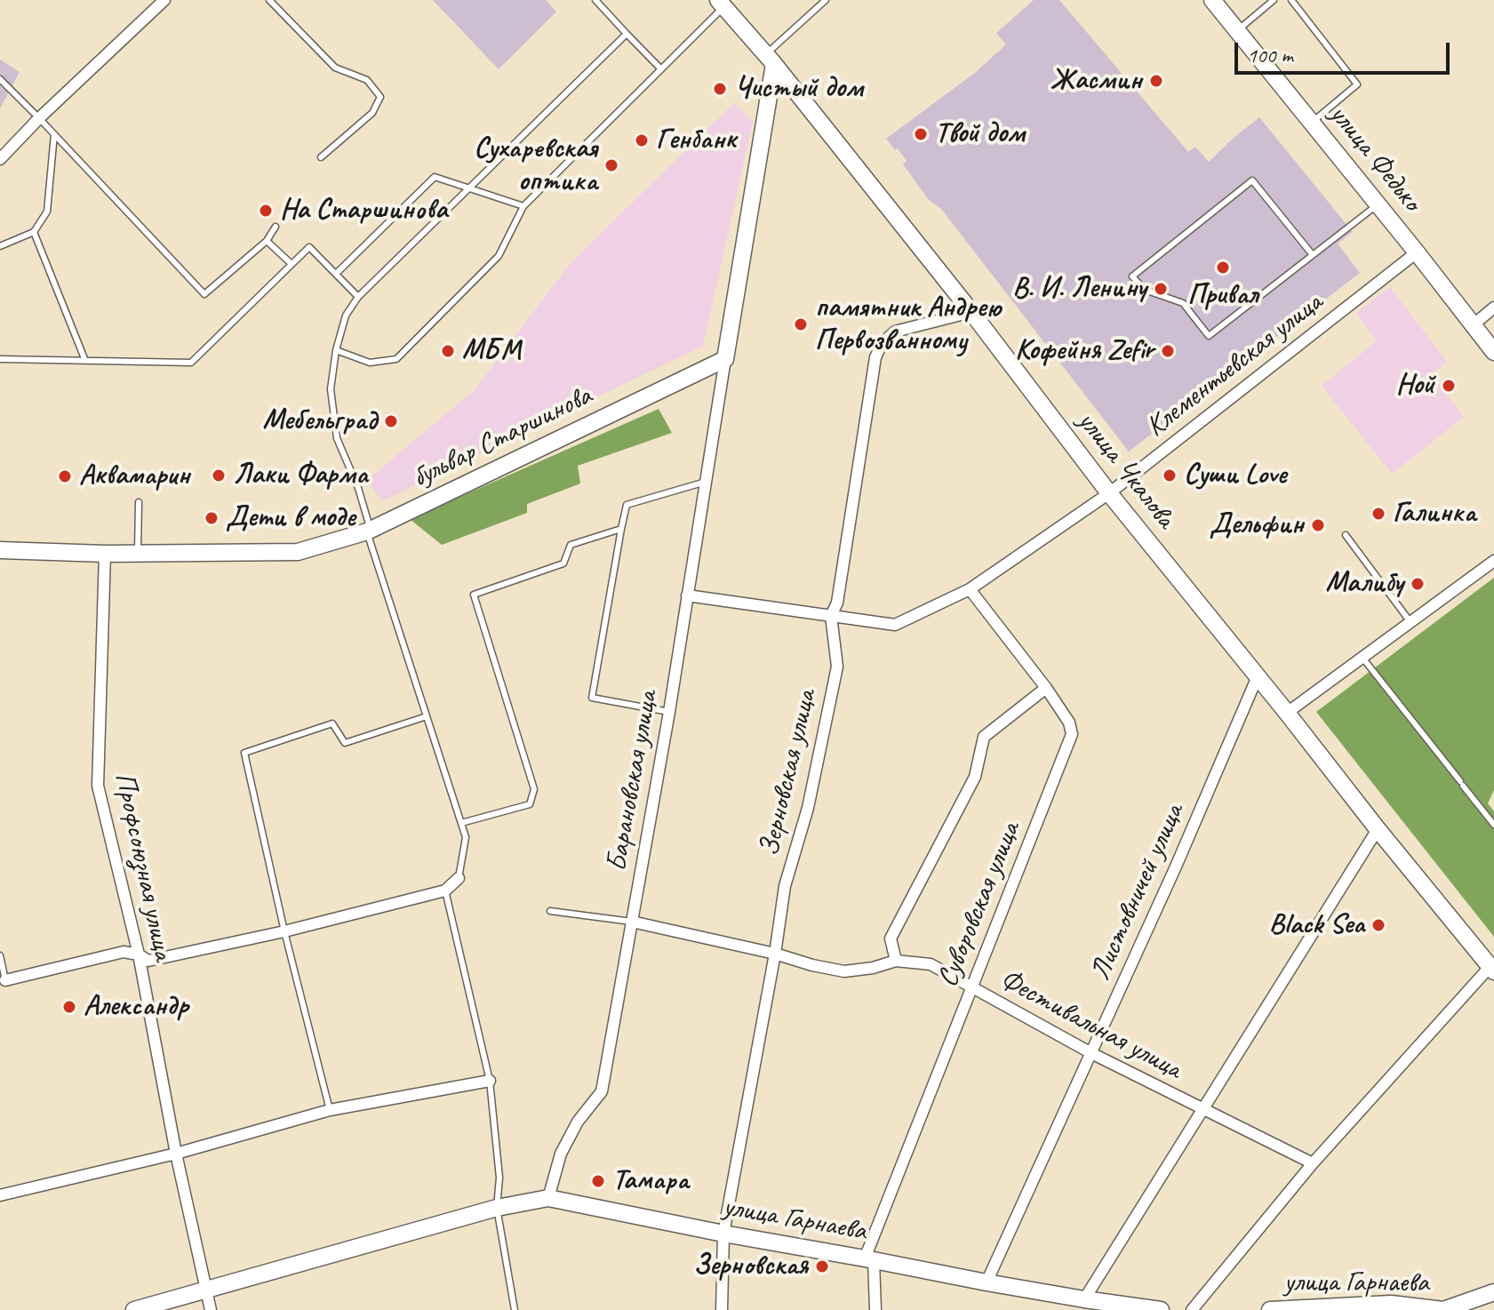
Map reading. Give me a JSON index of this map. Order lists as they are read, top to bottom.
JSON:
{
  "streets": {
    "street": [
      "улица Федько",
      "Клементьевская улица",
      "бульвар Старшинова",
      "улица Чкалова",
      "Зерновская улица",
      "Барановская улица",
      "Профсоюзная улица",
      "Листовничей улица",
      "Суворовская улица",
      "Фестивальная улица",
      "улица Гарнаева"
    ]
  },
  "crossings": [
    ["улица Федько", "Клементьевская улица"],
    ["Клементьевская улица", "улица Чкалова"],
    ["Клементьевская улица", "Зерновская улица"],
    ["Клементьевская улица", "Барановская улица"],
    ["Клементьевская улица", "Суворовская улица"],
    ["бульвар Старшинова", "Барановская улица"],
    ["бульвар Старшинова", "Профсоюзная улица"],
    ["улица Чкалова", "Зерновская улица"],
    ["улица Чкалова", "Листовничей улица"],
    ["Зерновская улица", "Фестивальная улица"],
    ["Зерновская улица", "улица Гарнаева"],
    ["Барановская улица", "Фестивальная улица"],
    ["Барановская улица", "улица Гарнаева"],
    ["Профсоюзная улица", "улица Гарнаева"],
    ["Листовничей улица", "Фестивальная улица"],
    ["Листовничей улица", "улица Гарнаева"],
    ["Суворовская улица", "Фестивальная улица"],
    ["Суворовская улица", "улица Гарнаева"]
  ],
  "places": [
    "Жасмин",
    "Чистый дом",
    "Твой дом",
    "Генбанк",
    "Сухаревская оптика",
    "На Старшинова",
    "Привал",
    "В. И. Ленину",
    "памятник Андрею Первозванному",
    "МБМ",
    "Кофейня Zefir",
    "Ной",
    "Мебельград",
    "Лаки Фарма",
    "Суши Love",
    "Аквамарин",
    "Галинка",
    "Дети в моде",
    "Дельфин",
    "Малибу",
    "Black Sea",
    "Александр",
    "Тамара",
    "Зерновская"
  ],
  "scale_bar": "100 m"
}
